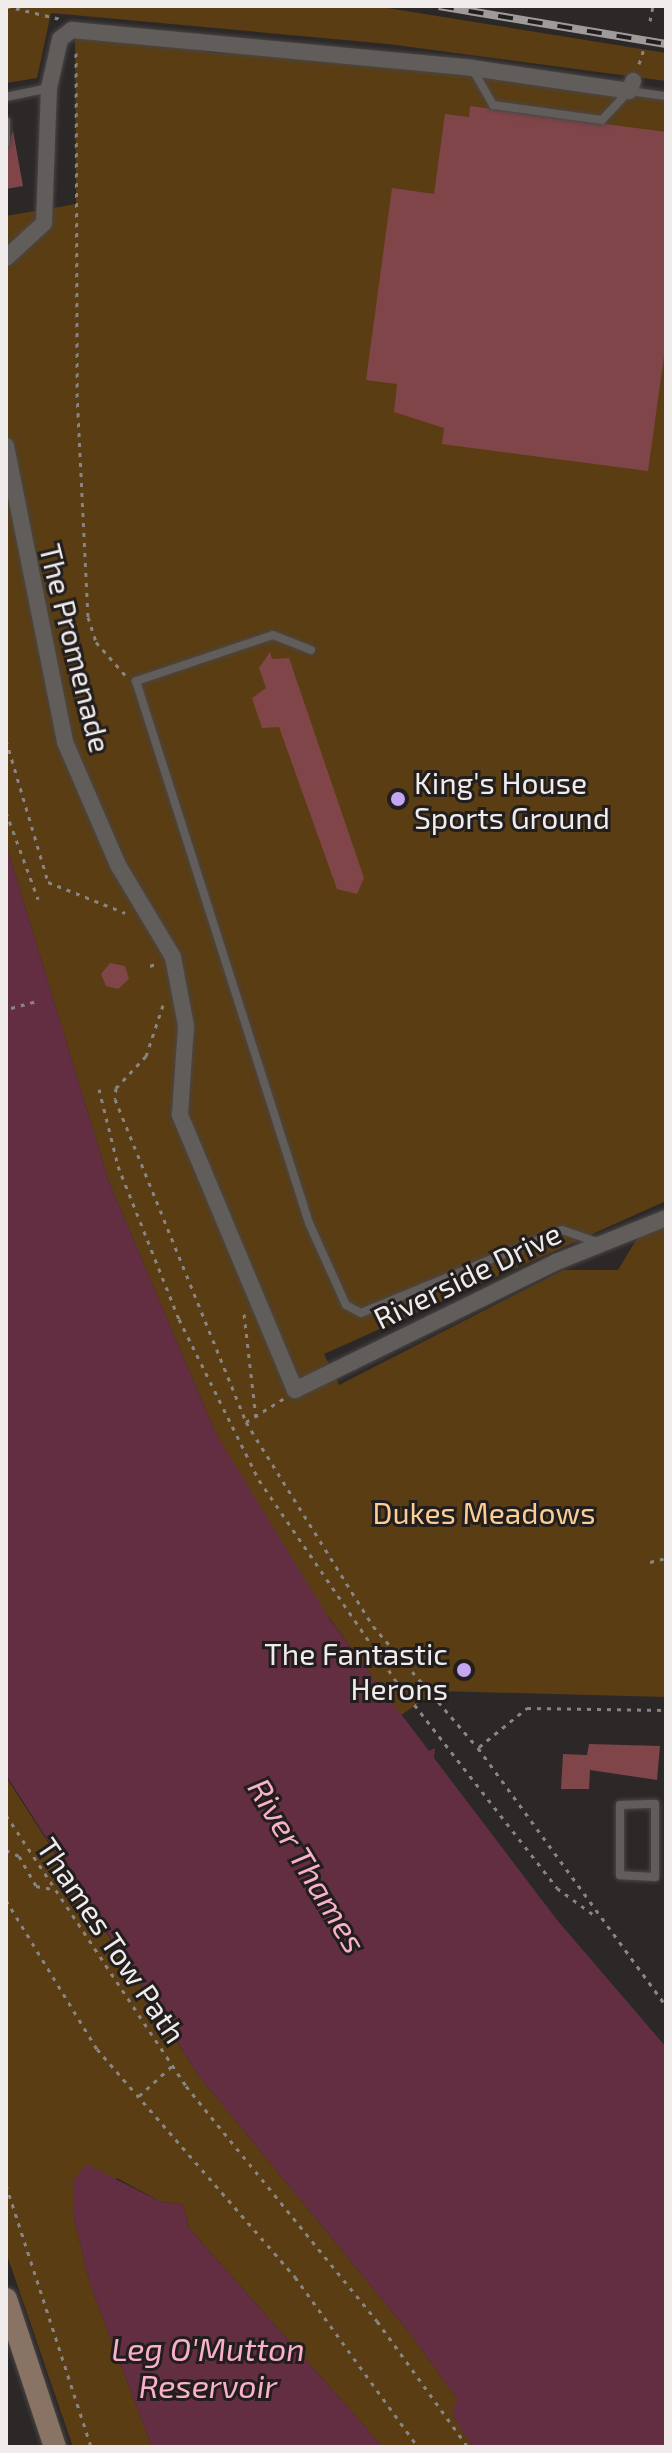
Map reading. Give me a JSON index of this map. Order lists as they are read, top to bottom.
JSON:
{
  "streets": {
    "street": ["The Promenade", "Riverside Drive"],
    "path": ["Thames Tow Path"]
  },
  "crossings": [
    ["The Promenade", "Riverside Drive"]
  ],
  "water": ["River Thames", "Leg O'Mutton Reservoir"],
  "parks": ["Dukes Meadows"],
  "places": ["King's House Sports Ground", "The Fantastic Herons"]
}
